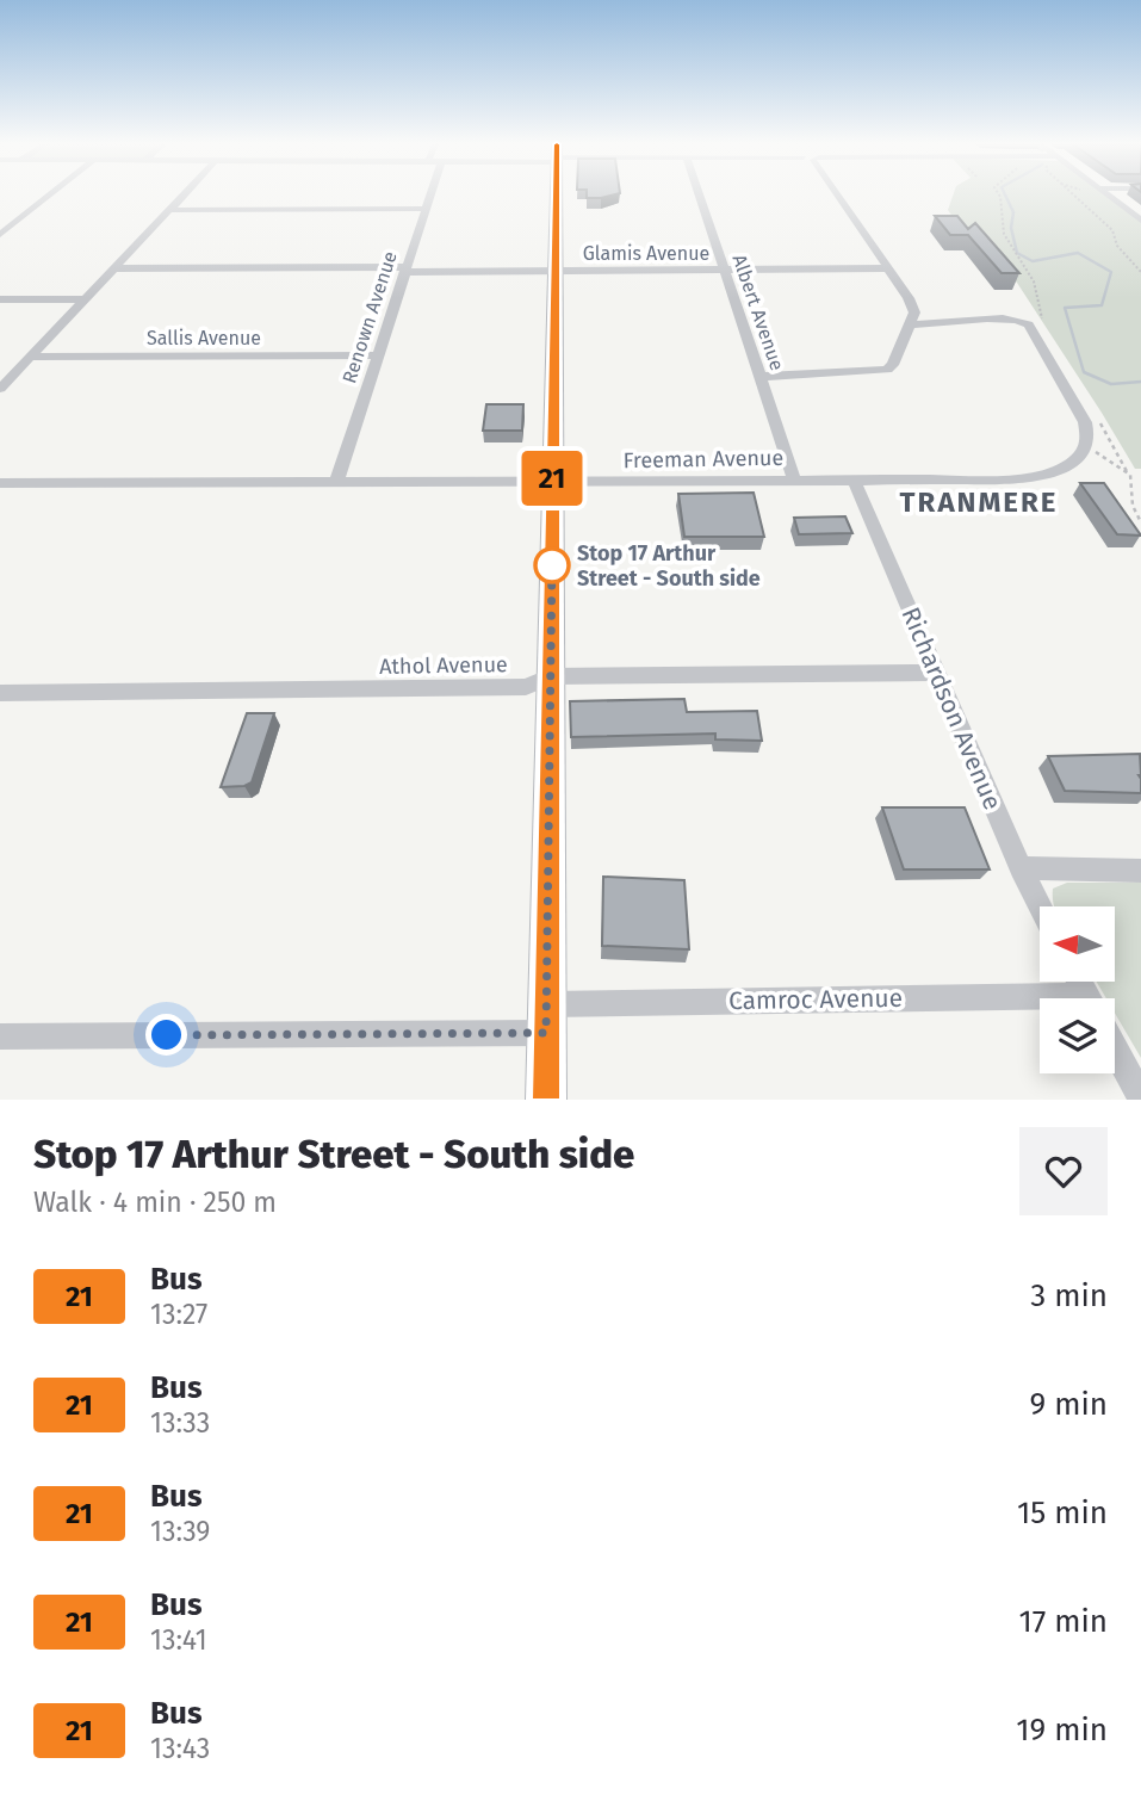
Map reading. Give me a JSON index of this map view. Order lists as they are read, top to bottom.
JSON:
{
  "streets": {
    "street": [
      "Glamis Avenue",
      "Albert Avenue",
      "Renown Avenue",
      "Sallis Avenue",
      "Freeman Avenue",
      "Athol Avenue",
      "Richardson Avenue",
      "Camroc Avenue"
    ]
  },
  "crossings": [
    ["Glamis Avenue", "Albert Avenue"],
    ["Glamis Avenue", "Renown Avenue"],
    ["Albert Avenue", "Freeman Avenue"],
    ["Renown Avenue", "Sallis Avenue"],
    ["Renown Avenue", "Freeman Avenue"],
    ["Freeman Avenue", "Richardson Avenue"],
    ["Athol Avenue", "Richardson Avenue"]
  ],
  "districts": ["TRANMERE"],
  "places": ["Stop 17 Arthur Street - South side"],
  "lines": ["bus line 21"],
  "north": "left",
  "page": {
    "on_map": "21",
    "heading": ["Stop 17 Arthur Street - South side", "Walk · 4 min · 250 m"],
    "list": [
      {
        "mark": "21",
        "name": "Bus",
        "note": "13:27",
        "value": "3 min"
      },
      {
        "mark": "21",
        "name": "Bus",
        "note": "13:33",
        "value": "9 min"
      },
      {
        "mark": "21",
        "name": "Bus",
        "note": "13:39",
        "value": "15 min"
      },
      {
        "mark": "21",
        "name": "Bus",
        "note": "13:41",
        "value": "17 min"
      },
      {
        "mark": "21",
        "name": "Bus",
        "note": "13:43",
        "value": "19 min"
      }
    ]
  }
}
